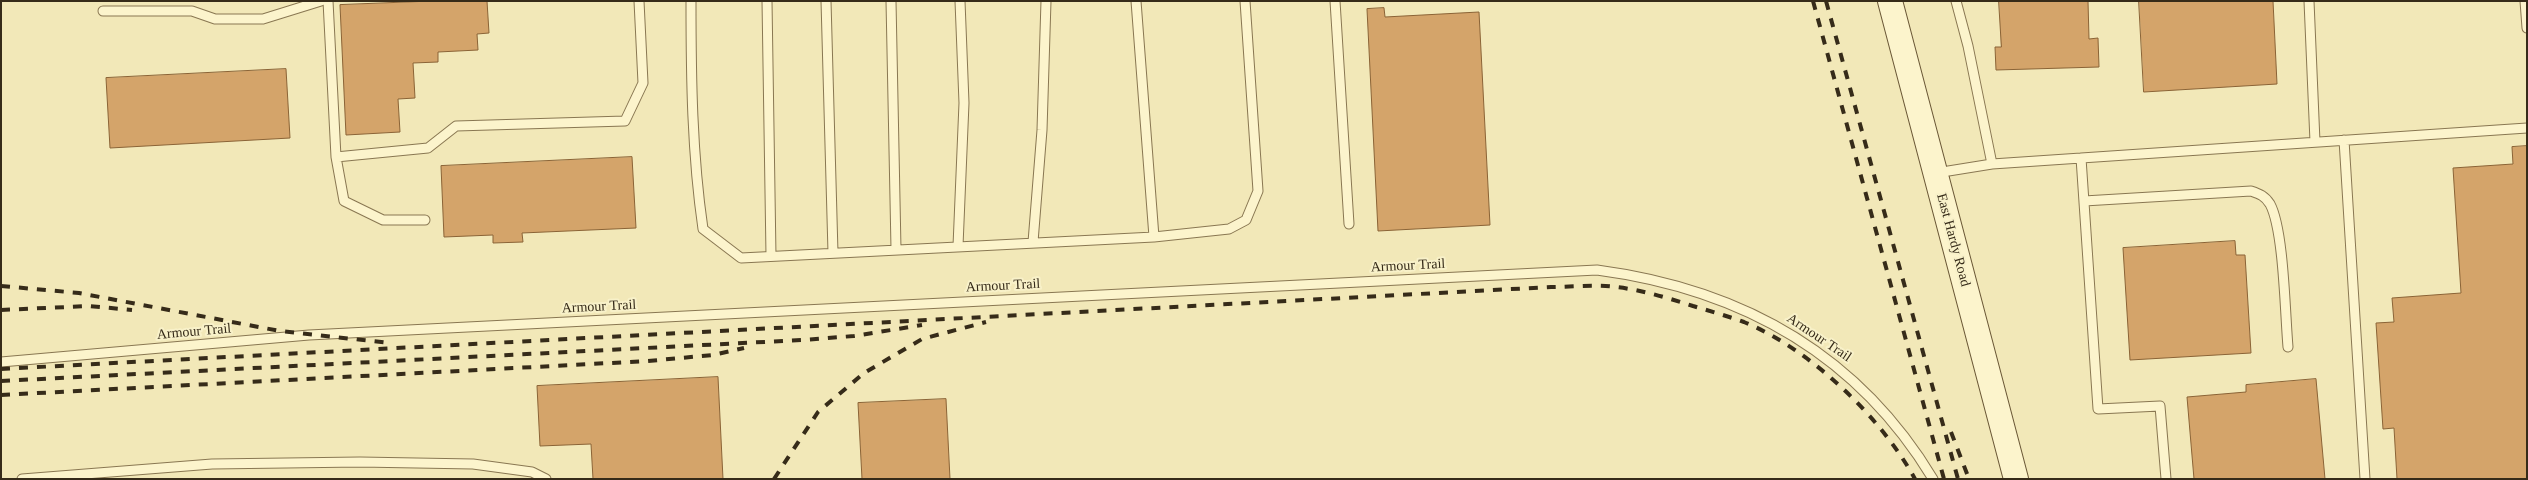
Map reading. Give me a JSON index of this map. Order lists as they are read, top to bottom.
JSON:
{
  "streets": {
    "main road": ["East Hardy Road"],
    "lane": ["Armour Trail"]
  }
}
